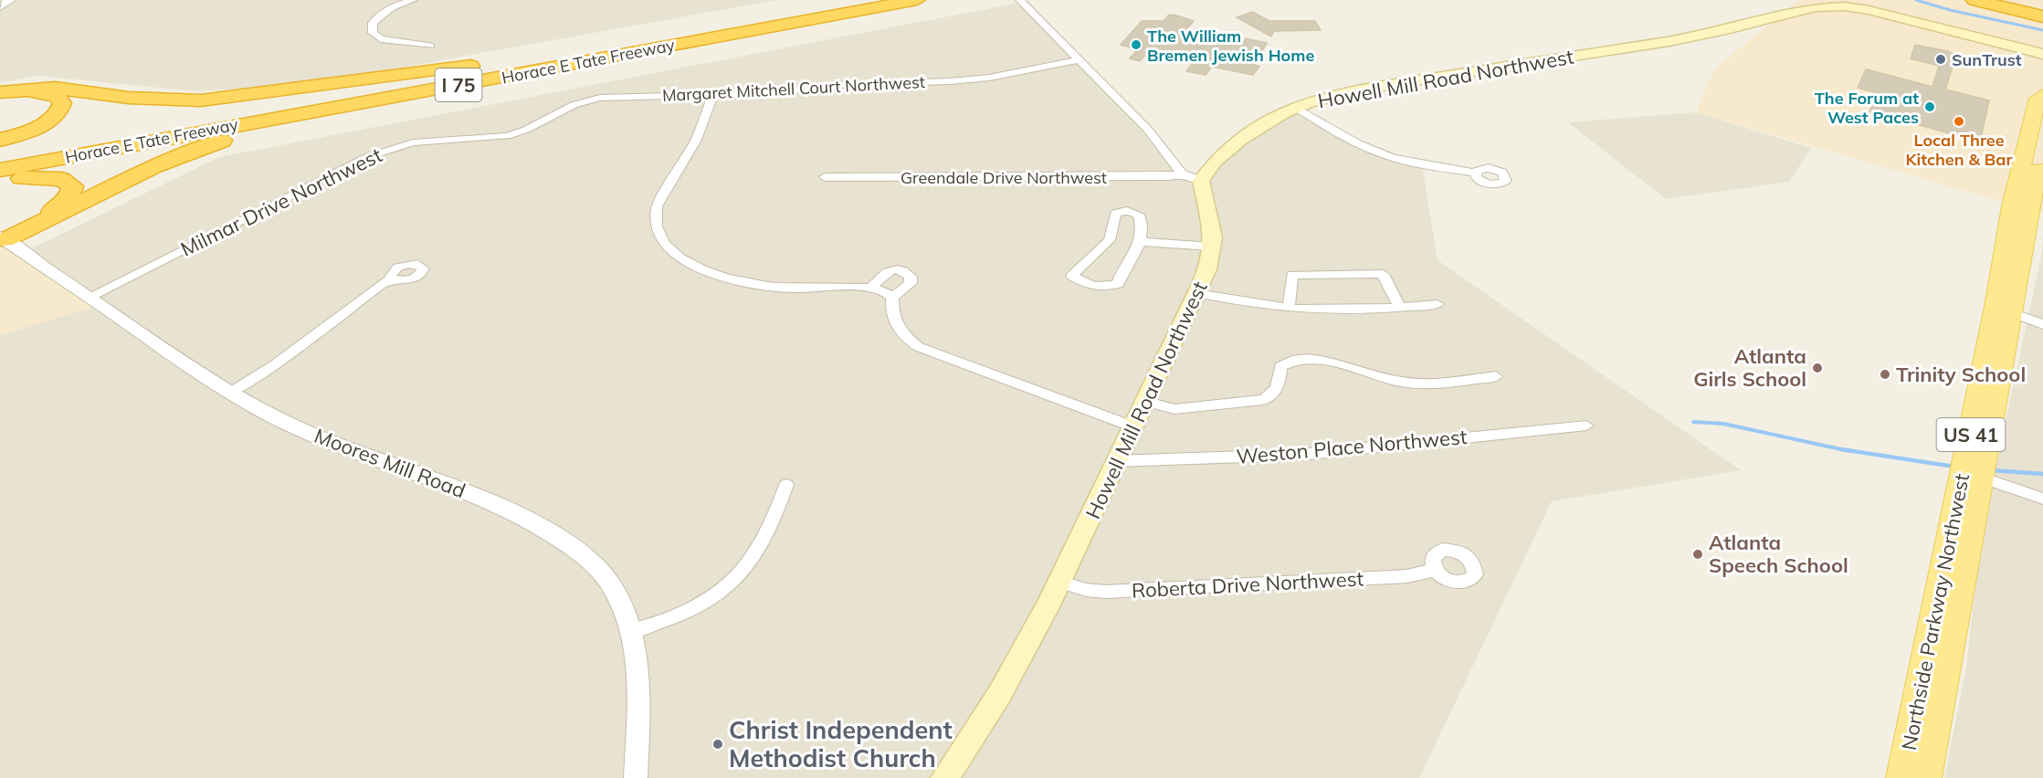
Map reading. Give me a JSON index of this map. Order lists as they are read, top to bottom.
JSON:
{
  "streets": {
    "highway": ["Horace E Tate Freeway", "I 75"],
    "main road": ["Howell Mill Road Northwest", "US 41", "Northside Parkway Northwest"],
    "street": [
      "Margaret Mitchell Court Northwest",
      "Greendale Drive Northwest",
      "Milmar Drive Northwest",
      "Weston Place Northwest",
      "Moores Mill Road",
      "Roberta Drive Northwest"
    ]
  },
  "crossings": [
    ["Howell Mill Road Northwest", "Weston Place Northwest"],
    ["Howell Mill Road Northwest", "Roberta Drive Northwest"],
    ["Margaret Mitchell Court Northwest", "Milmar Drive Northwest"],
    ["Milmar Drive Northwest", "Moores Mill Road"]
  ],
  "places": [
    "The William Bremen Jewish Home",
    "SunTrust",
    "The Forum at West Paces",
    "Local Three Kitchen & Bar",
    "Atlanta Girls School",
    "Trinity School",
    "Atlanta Speech School",
    "Christ Independent Methodist Church"
  ]
}
